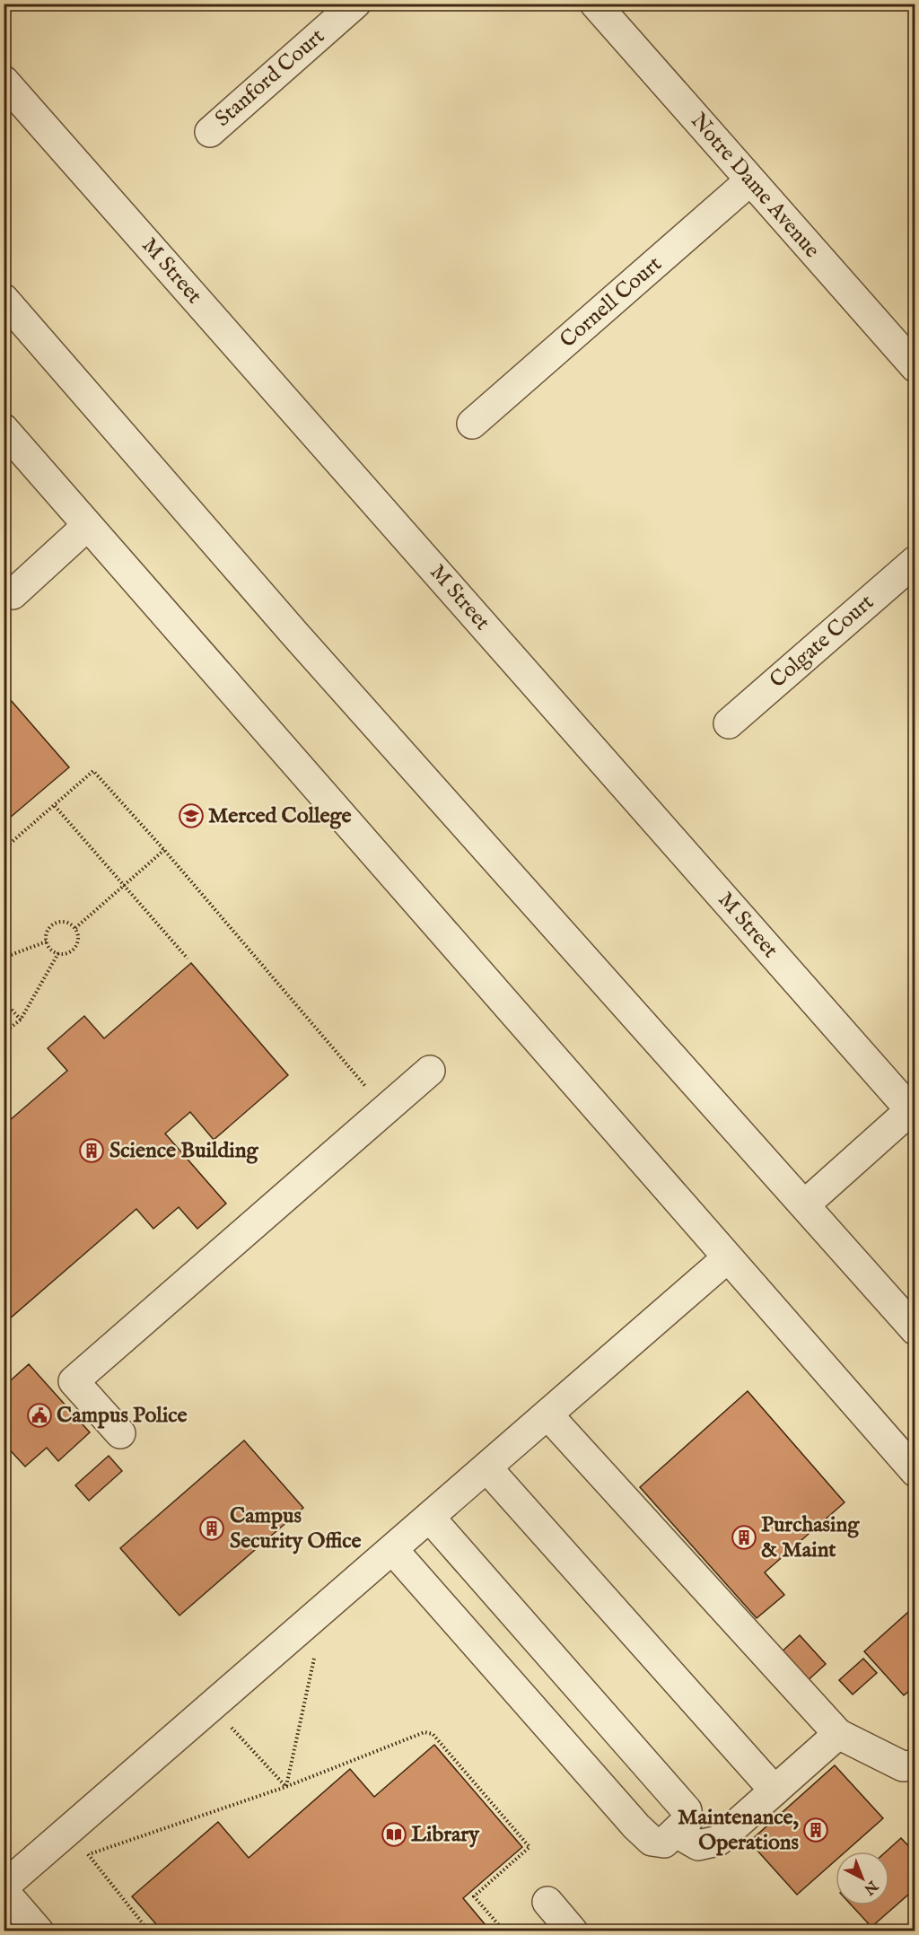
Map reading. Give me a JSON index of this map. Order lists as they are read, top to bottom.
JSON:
{
  "streets": {
    "street": [
      "Stanford Court",
      "Notre Dame Avenue",
      "M Street",
      "Cornell Court",
      "Colgate Court"
    ]
  },
  "crossings": [
    ["Notre Dame Avenue", "Cornell Court"]
  ],
  "places": {
    "school or university": ["Merced College"],
    "building": [
      "Science Building",
      "Campus Security Office",
      "Purchasing & Maint",
      "Maintenance, Operations"
    ],
    "public building": ["Campus Police"],
    "library": ["Library"]
  },
  "north": "bottom right"
}
